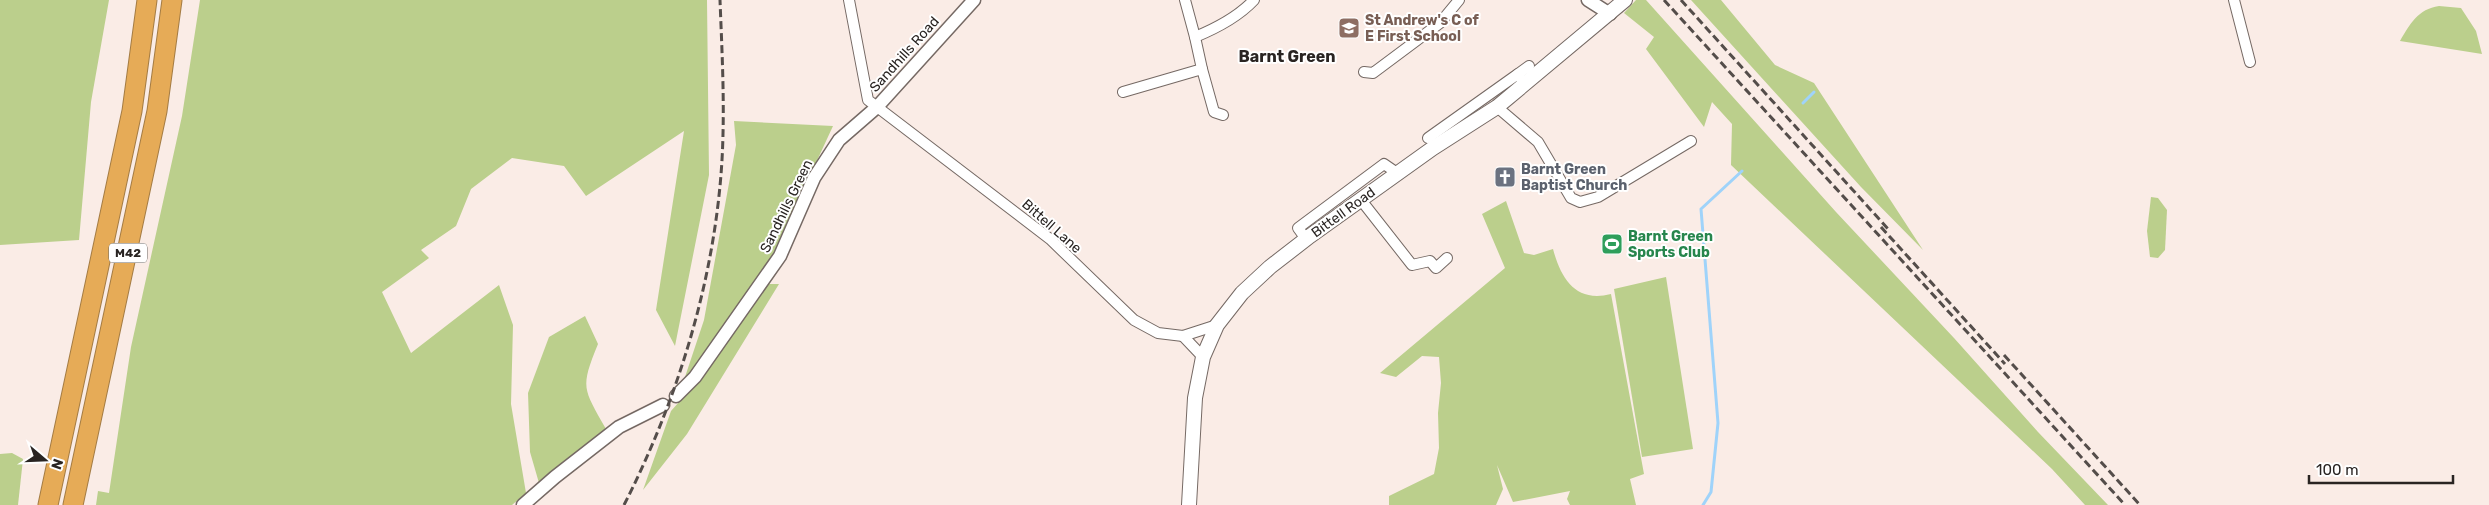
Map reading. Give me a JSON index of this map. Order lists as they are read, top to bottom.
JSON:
{
  "streets": {
    "highway": ["M42"],
    "main road": ["Bittell Road"],
    "street": ["Sandhills Road", "Sandhills Green", "Bittell Lane"]
  },
  "crossings": [
    ["Sandhills Road", "Sandhills Green"],
    ["Sandhills Road", "Bittell Lane"],
    ["Sandhills Green", "Bittell Lane"],
    ["Bittell Road", "Bittell Lane"]
  ],
  "districts": ["Barnt Green"],
  "places": {
    "school or university": ["St Andrew's C of E First School"],
    "church": ["Barnt Green Baptist Church"],
    "sports": ["Barnt Green Sports Club"]
  },
  "scale_bar": "100 m",
  "north": "right"
}
